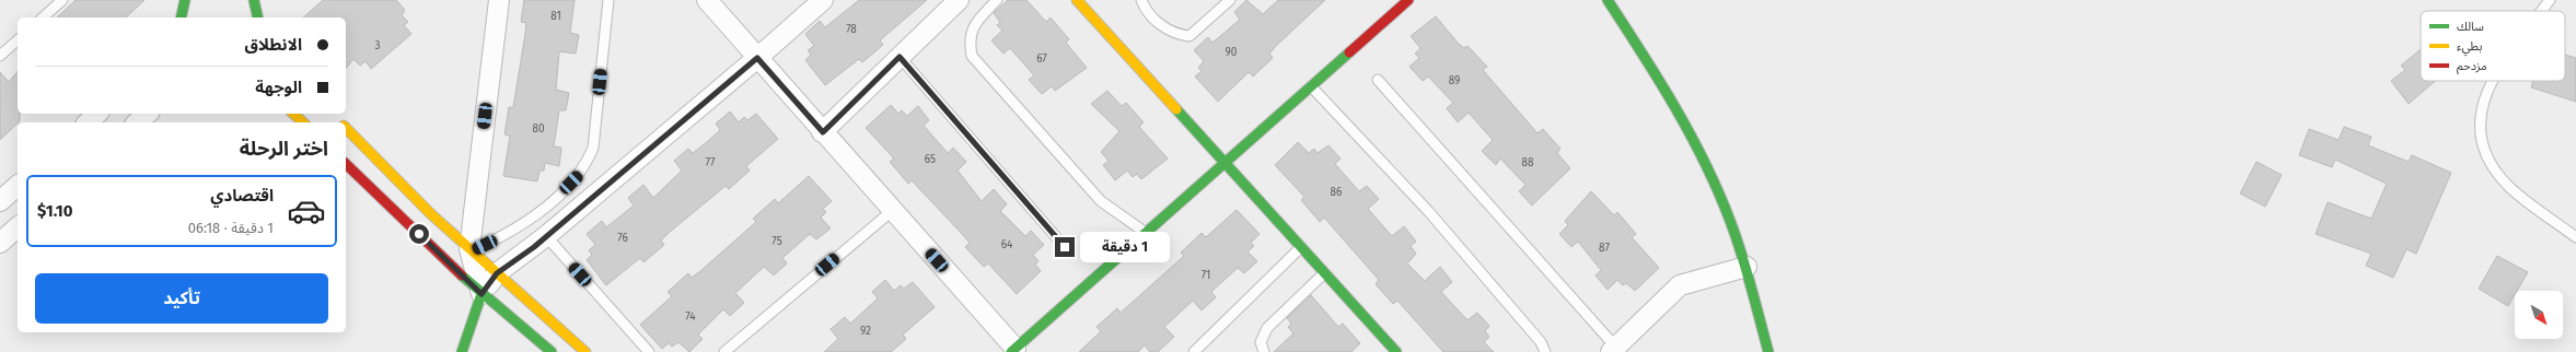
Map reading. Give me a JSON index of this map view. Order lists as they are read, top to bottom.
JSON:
{
  "house_numbers": [
    "81",
    "78",
    "3",
    "90",
    "67",
    "89",
    "80",
    "65",
    "77",
    "88",
    "86",
    "76",
    "75",
    "64",
    "87",
    "71",
    "74",
    "92"
  ],
  "legend": ["سالك", "بطيء", "مزدحم"],
  "north": "bottom right",
  "page": {
    "banner": ["الانطلاق", "الوجهة"],
    "heading": "اختر الرحلة",
    "list": [
      {
        "name": "اقتصادي",
        "note": "1 دقيقة · 06:18",
        "value": "$1.10"
      }
    ],
    "bubble": "1 دقيقة",
    "buttons": "تأكيد"
  }
}
